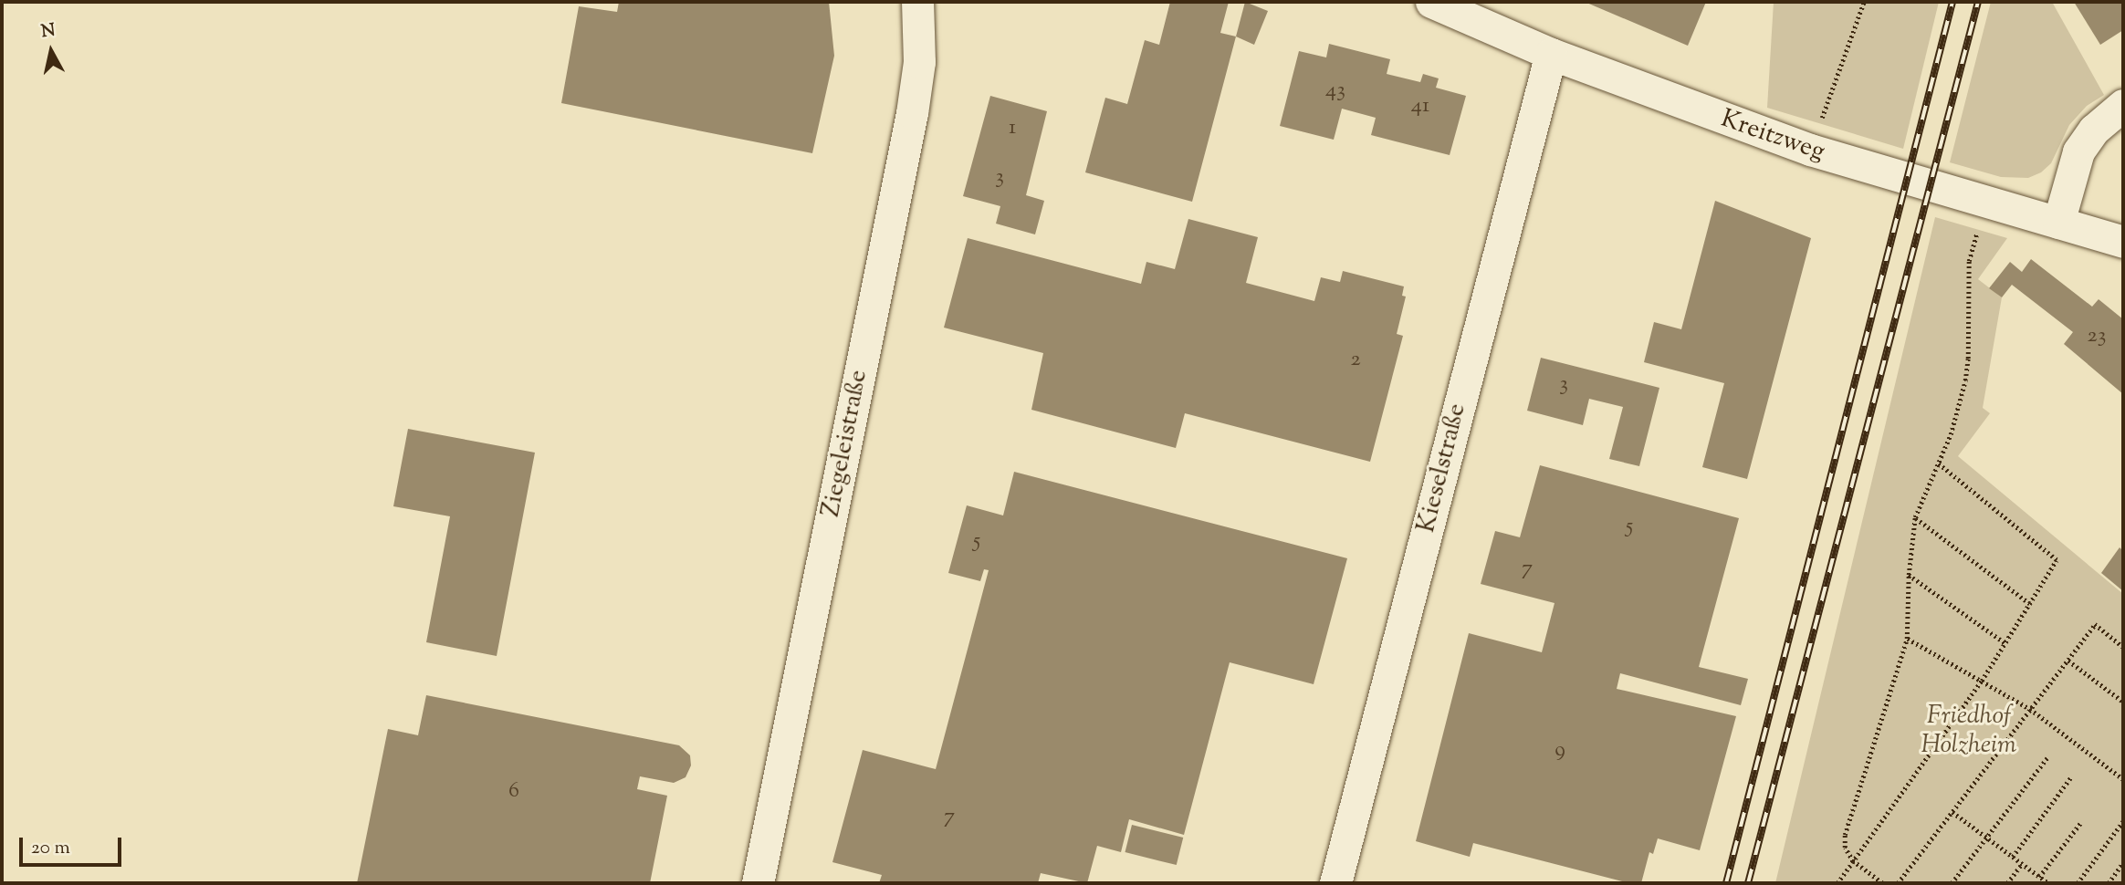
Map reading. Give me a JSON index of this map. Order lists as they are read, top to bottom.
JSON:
{
  "streets": {
    "street": ["Kreitzweg", "Ziegeleistraße", "Kieselstraße"]
  },
  "crossings": [
    ["Kreitzweg", "Kieselstraße"]
  ],
  "parks": ["Friedhof Holzheim"],
  "house_numbers": [
    "43",
    "41",
    "1",
    "3",
    "23",
    "2",
    "3",
    "5",
    "5",
    "7",
    "9",
    "6",
    "7"
  ],
  "scale_bar": "20 m",
  "north": "top"
}
